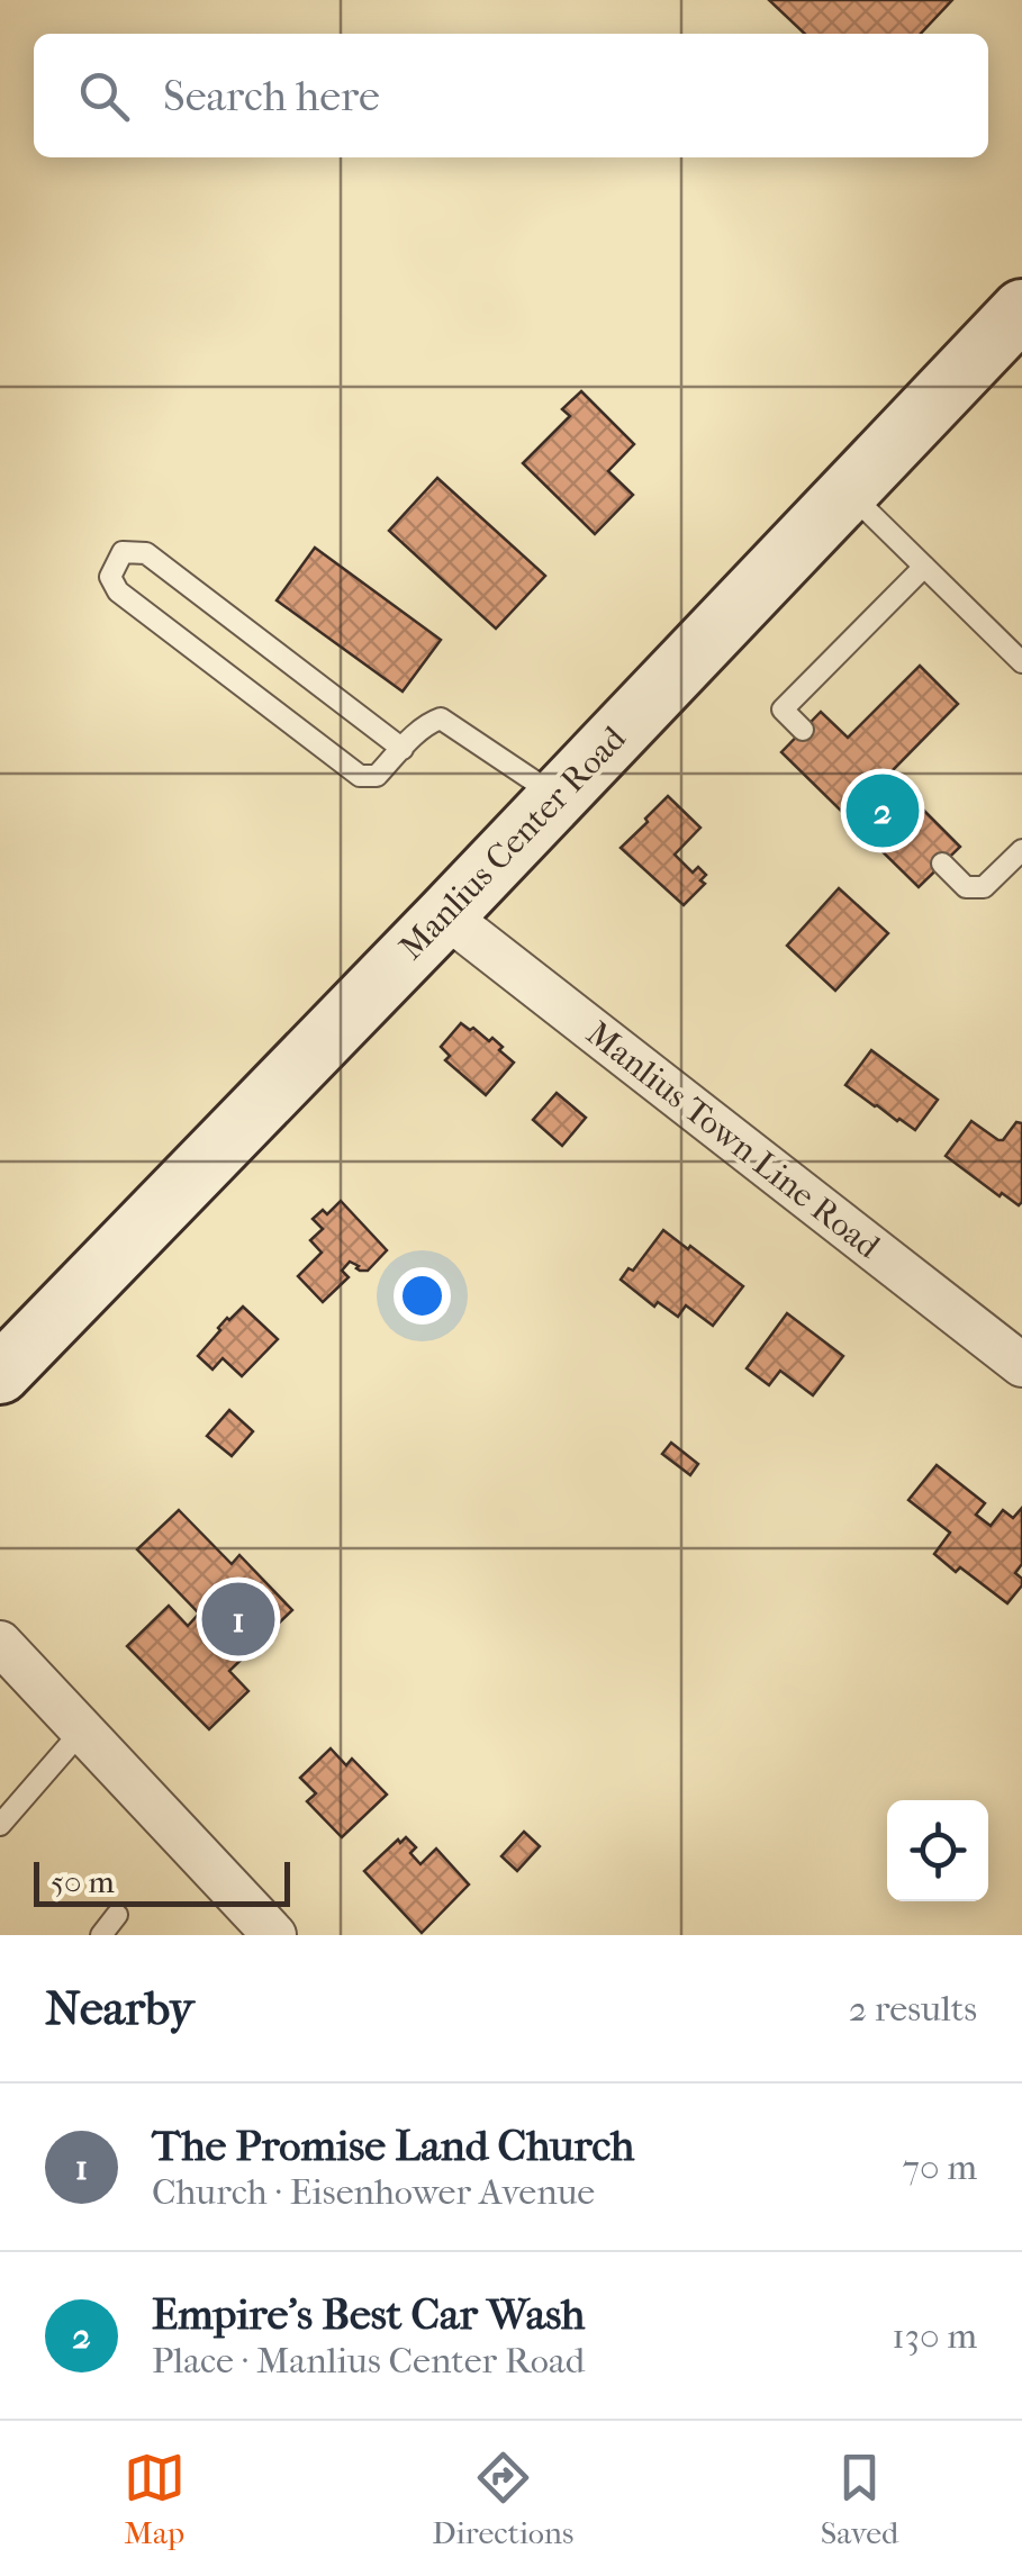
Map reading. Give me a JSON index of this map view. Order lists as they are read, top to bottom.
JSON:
{
  "streets": {
    "main road": ["Manlius Center Road"],
    "street": ["Manlius Town Line Road"]
  },
  "crossings": [
    ["Manlius Center Road", "Manlius Town Line Road"]
  ],
  "scale_bar": "50 m",
  "page": {
    "search": "Search here",
    "pins": ["2", "1"],
    "scale": "50 m",
    "heading": ["Nearby", "2 results"],
    "list": [
      {
        "mark": "1",
        "name": "The Promise Land Church",
        "note": "Church · Eisenhower Avenue",
        "value": "70 m"
      },
      {
        "mark": "2",
        "name": "Empire's Best Car Wash",
        "note": "Place · Manlius Center Road",
        "value": "130 m"
      }
    ],
    "nav": ["Map", "Directions", "Saved"]
  }
}
